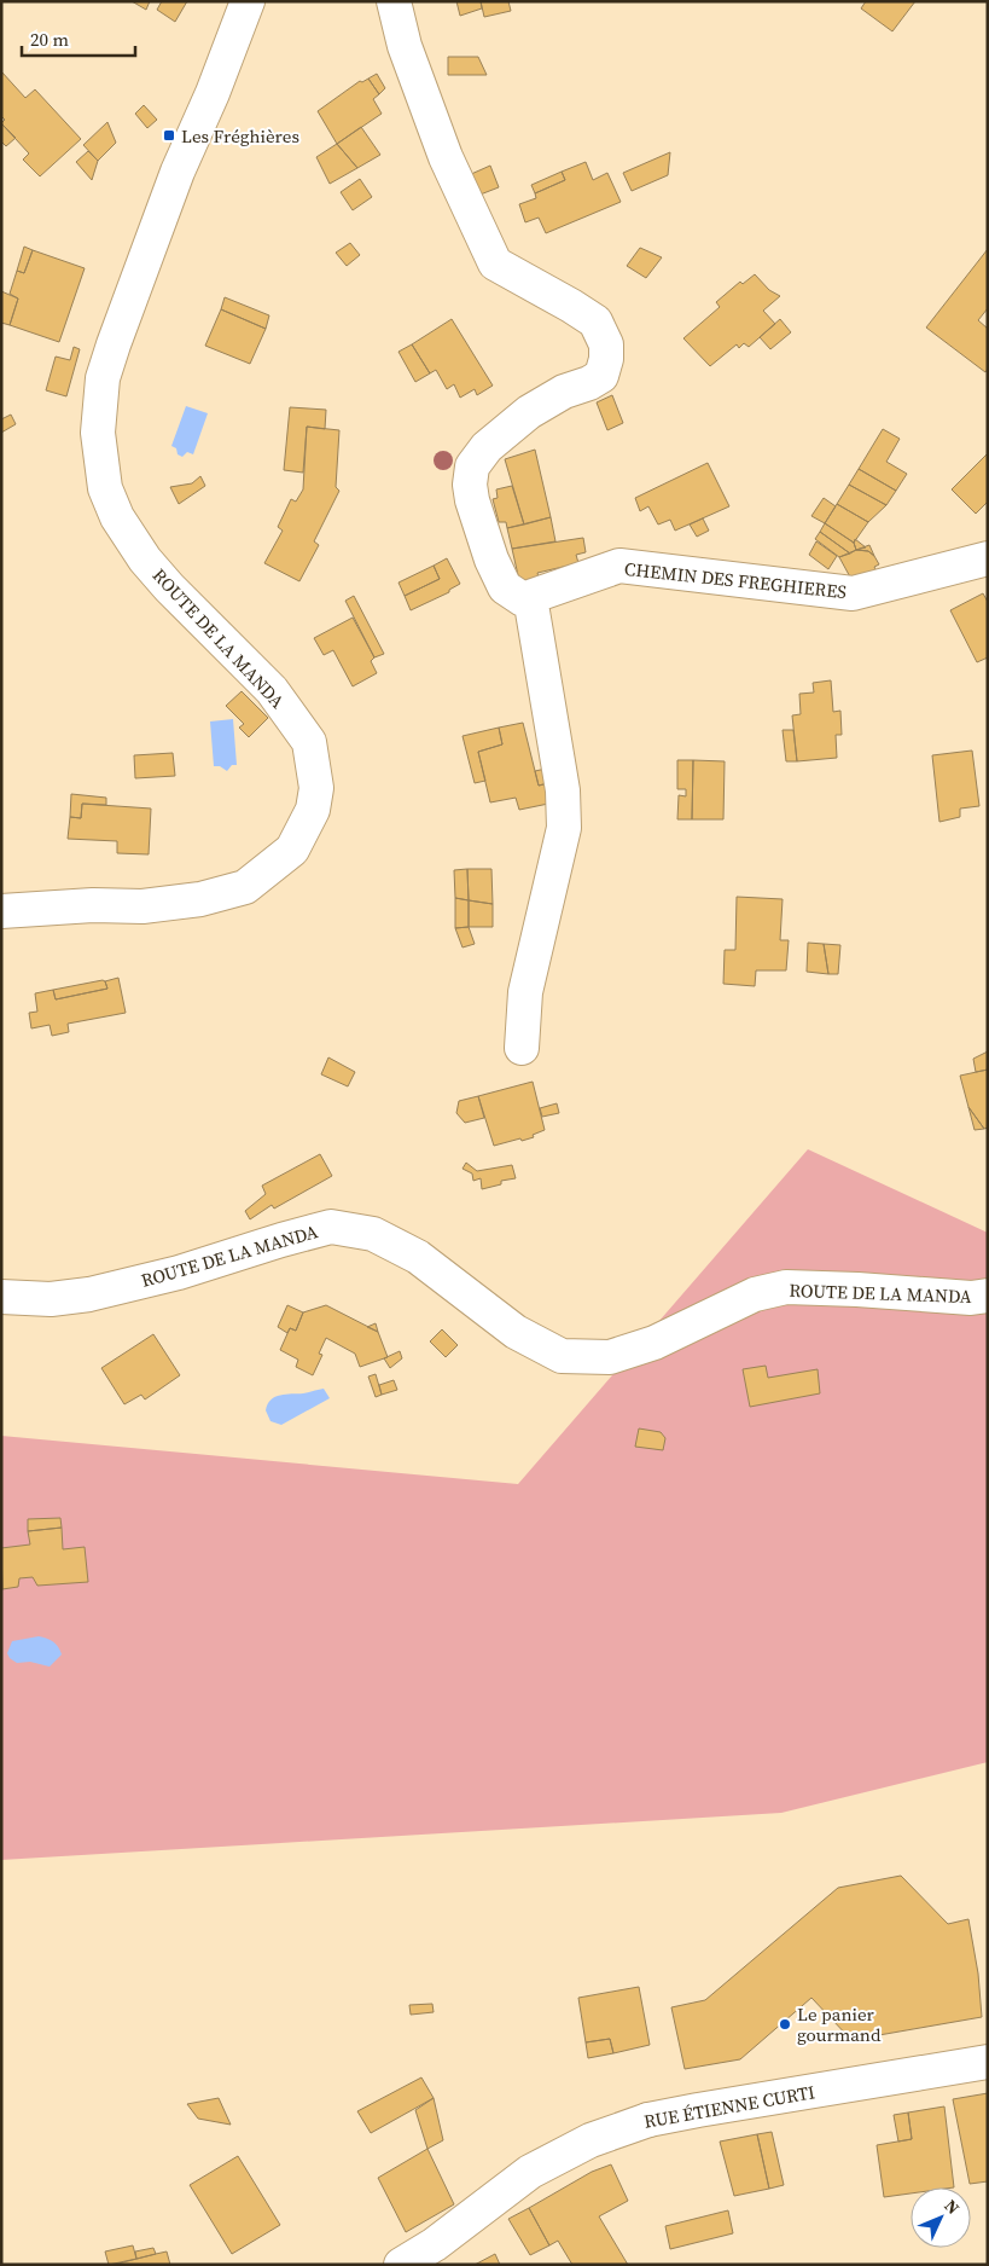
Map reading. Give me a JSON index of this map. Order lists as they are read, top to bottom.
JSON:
{
  "streets": {
    "main road": ["CHEMIN DES FREGHIERES", "ROUTE DE LA MANDA", "RUE ÉTIENNE CURTI"]
  },
  "places": {
    "transit": ["Les Fréghières"],
    "other": ["Le panier gourmand"]
  },
  "scale_bar": "20 m",
  "north": "top right"
}
